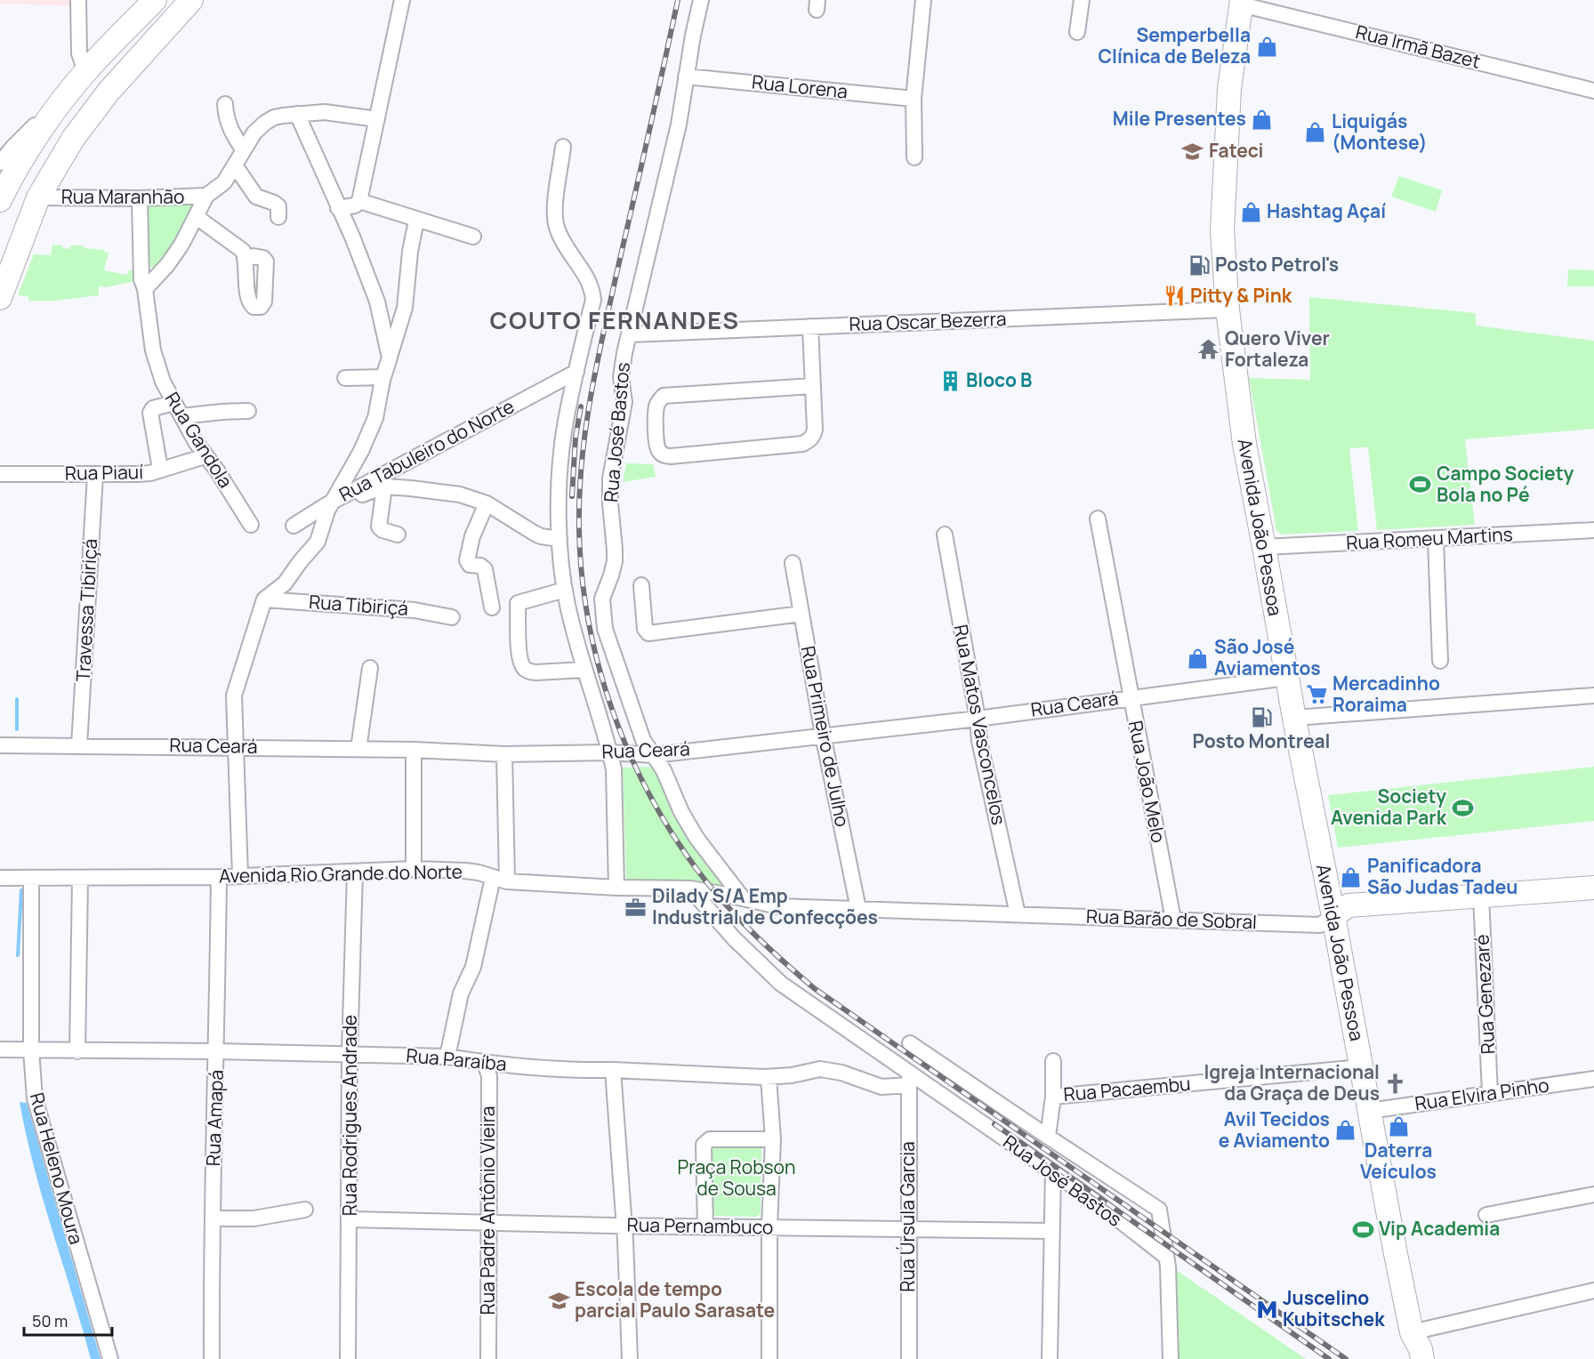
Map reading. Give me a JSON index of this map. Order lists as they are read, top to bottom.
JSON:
{
  "streets": {
    "main road": ["Avenida João Pessoa", "Rua Barão de Sobral"],
    "street": [
      "Rua Irmã Bazet",
      "Rua Lorena",
      "Rua Maranhão",
      "Rua Oscar Bezerra",
      "Rua José Bastos",
      "Rua Gandola",
      "Rua Tabuleiro do Norte",
      "Rua Piauí",
      "Rua Romeu Martins",
      "Rua Tibiriçá",
      "Travessa Tibiriçá",
      "Rua Ceará",
      "Rua Matos Vasconcelos",
      "Rua Primeiro de Julho",
      "Rua João Melo",
      "Avenida Rio Grande do Norte",
      "Rua Genezaré",
      "Rua Paraíba",
      "Rua Pacaembu",
      "Rua Elvira Pinho",
      "Rua Rodrigues Andrade",
      "Rua Amapá",
      "Rua Heleno Moura",
      "Rua Padre Antônio Vieira",
      "Rua Úrsula Garcia",
      "Rua Pernambuco"
    ]
  },
  "crossings": [
    ["Rua Irmã Bazet", "Avenida João Pessoa"],
    ["Rua Lorena", "Rua José Bastos"],
    ["Rua Maranhão", "Rua Gandola"],
    ["Rua Oscar Bezerra", "Rua José Bastos"],
    ["Rua Oscar Bezerra", "Avenida João Pessoa"],
    ["Rua José Bastos", "Rua Ceará"],
    ["Rua José Bastos", "Avenida Rio Grande do Norte"],
    ["Rua José Bastos", "Rua Barão de Sobral"],
    ["Rua José Bastos", "Rua Paraíba"],
    ["Rua José Bastos", "Rua Pacaembu"],
    ["Rua José Bastos", "Rua Úrsula Garcia"],
    ["Rua Gandola", "Rua Piauí"],
    ["Rua Piauí", "Travessa Tibiriçá"],
    ["Avenida João Pessoa", "Rua Romeu Martins"],
    ["Avenida João Pessoa", "Rua Ceará"],
    ["Avenida João Pessoa", "Rua Barão de Sobral"],
    ["Avenida João Pessoa", "Rua Pacaembu"],
    ["Avenida João Pessoa", "Rua Elvira Pinho"],
    ["Travessa Tibiriçá", "Rua Ceará"],
    ["Rua Ceará", "Rua Matos Vasconcelos"],
    ["Rua Ceará", "Rua Primeiro de Julho"],
    ["Rua Ceará", "Rua João Melo"],
    ["Rua Matos Vasconcelos", "Rua Barão de Sobral"],
    ["Rua Primeiro de Julho", "Rua Barão de Sobral"],
    ["Rua João Melo", "Rua Barão de Sobral"],
    ["Avenida Rio Grande do Norte", "Rua Barão de Sobral"],
    ["Avenida Rio Grande do Norte", "Rua Rodrigues Andrade"],
    ["Avenida Rio Grande do Norte", "Rua Amapá"],
    ["Avenida Rio Grande do Norte", "Rua Heleno Moura"],
    ["Rua Barão de Sobral", "Rua Genezaré"],
    ["Rua Genezaré", "Rua Elvira Pinho"],
    ["Rua Paraíba", "Rua Rodrigues Andrade"],
    ["Rua Paraíba", "Rua Amapá"],
    ["Rua Paraíba", "Rua Heleno Moura"],
    ["Rua Paraíba", "Rua Padre Antônio Vieira"],
    ["Rua Paraíba", "Rua Úrsula Garcia"],
    ["Rua Rodrigues Andrade", "Rua Pernambuco"],
    ["Rua Padre Antônio Vieira", "Rua Pernambuco"],
    ["Rua Úrsula Garcia", "Rua Pernambuco"]
  ],
  "districts": ["COUTO FERNANDES"],
  "parks": ["Praça Robson de Sousa"],
  "places": {
    "shop": [
      "Semperbella Clínica de Beleza",
      "Mile Presentes",
      "Liquigás (Montese)",
      "Hashtag Açaí",
      "São José Aviamentos",
      "Panificadora São Judas Tadeu",
      "Daterra Veículos",
      "Avil Tecidos e Aviamento"
    ],
    "school or university": ["Fateci", "Escola de tempo parcial Paulo Sarasate"],
    "fuel station": ["Posto Petrol's", "Posto Montreal"],
    "restaurant": ["Pitty & Pink"],
    "temple": ["Quero Viver Fortaleza"],
    "building": ["Bloco B"],
    "sports": ["Campo Society Bola no Pé", "Society Avenida Park", "Vip Academia"],
    "supermarket": ["Mercadinho Roraima"],
    "office": ["Dilady S/A Emp Industrial de Confecções"],
    "church": ["Igreja Internacional da Graça de Deus"],
    "metro station": ["Juscelino Kubitschek"]
  },
  "scale_bar": "50 m"
}
